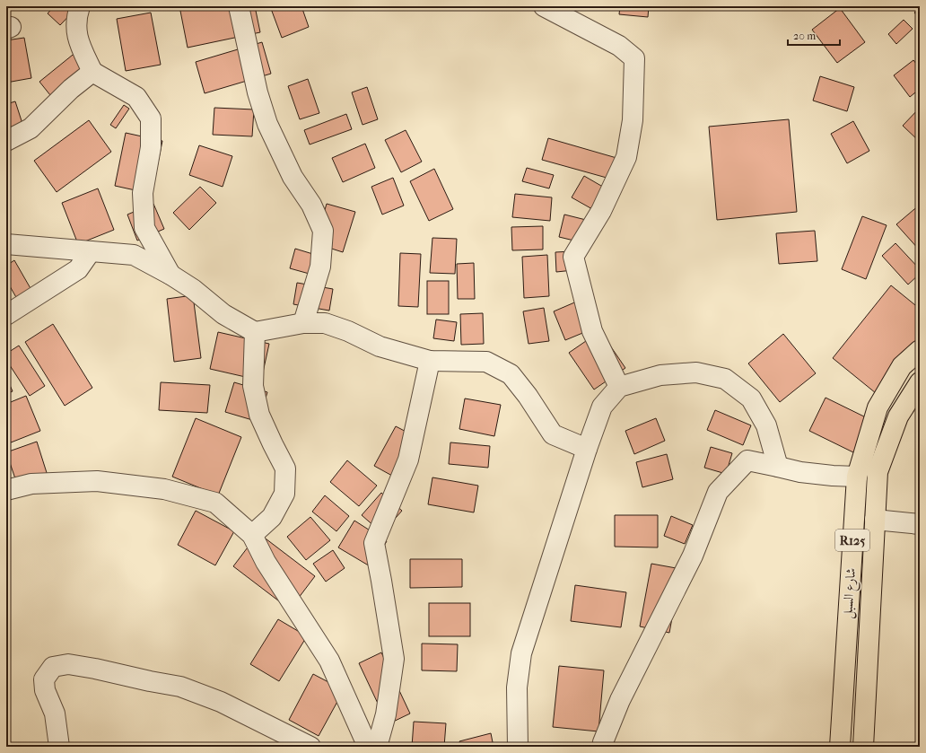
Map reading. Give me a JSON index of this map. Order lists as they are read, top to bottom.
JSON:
{
  "streets": {
    "main road": ["R125", "شارع السبل"]
  },
  "scale_bar": "20 m"
}
